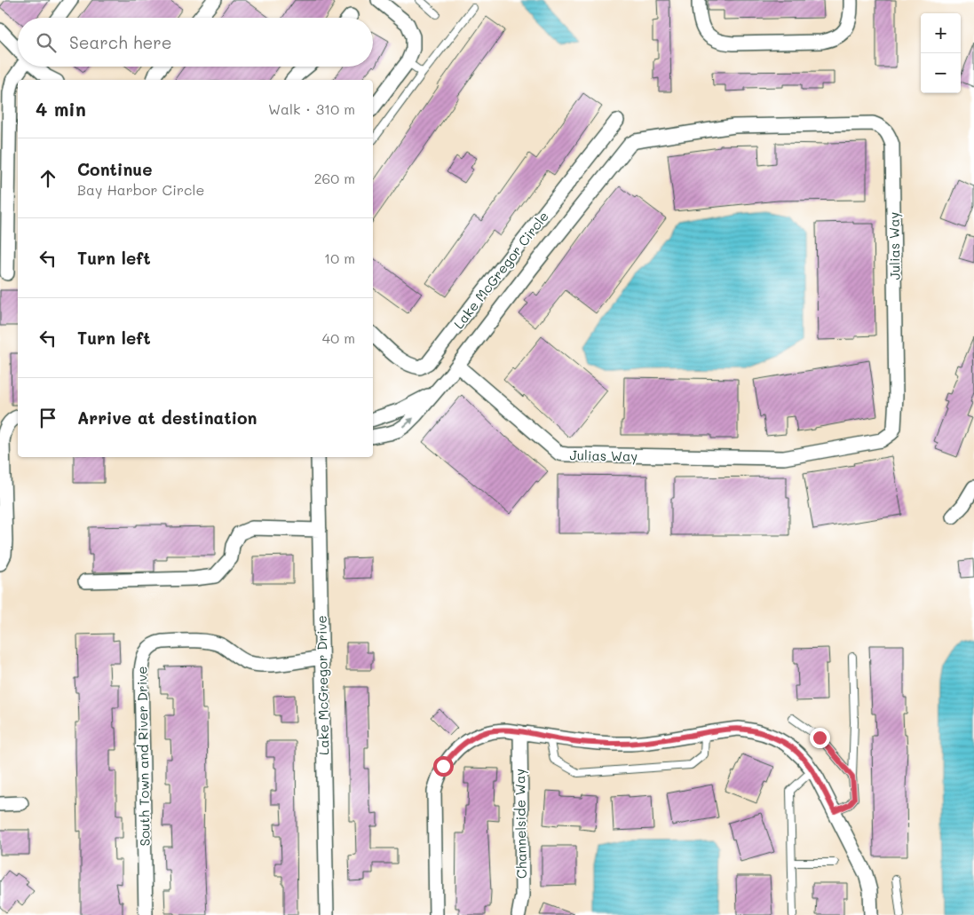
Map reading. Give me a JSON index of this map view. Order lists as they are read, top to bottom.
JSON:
{
  "streets": {
    "street": [
      "Julias Way",
      "Lake McGregor Circle",
      "Lake McGregor Drive",
      "South Town and River Drive",
      "Channelside Way"
    ]
  },
  "crossings": [
    ["Lake McGregor Drive", "South Town and River Drive"]
  ],
  "page": {
    "map_buttons": ["+", "−"],
    "search": "Search here",
    "heading": ["4 min", "Walk · 310 m"],
    "list": [
      ["Continue", "Bay Harbor Circle", "260 m"],
      ["Turn left", "10 m"],
      ["Turn left", "40 m"],
      "Arrive at destination"
    ]
  }
}
